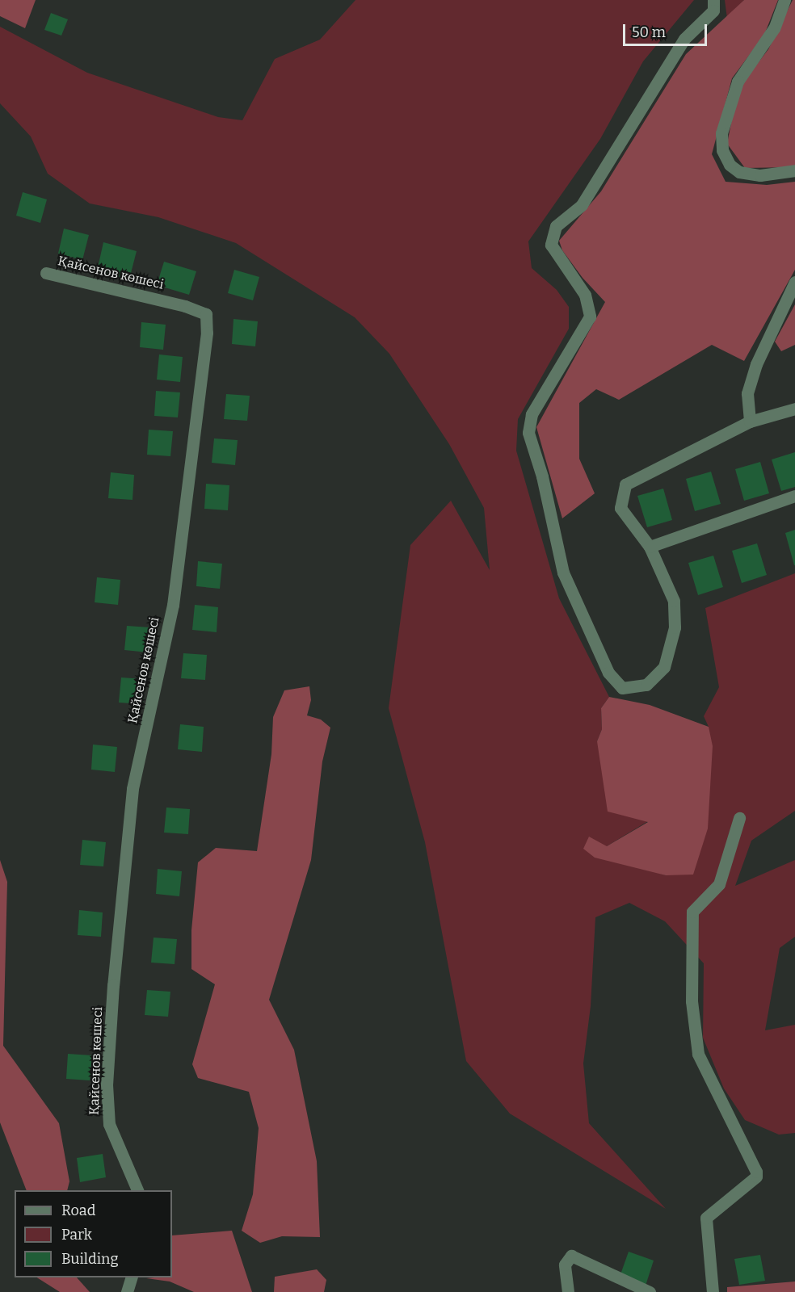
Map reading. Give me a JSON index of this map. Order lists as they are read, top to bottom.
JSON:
{
  "streets": {
    "street": ["Қайсенов көшесі"]
  },
  "legend": ["Road", "Park", "Building"],
  "scale_bar": "50 m"
}
